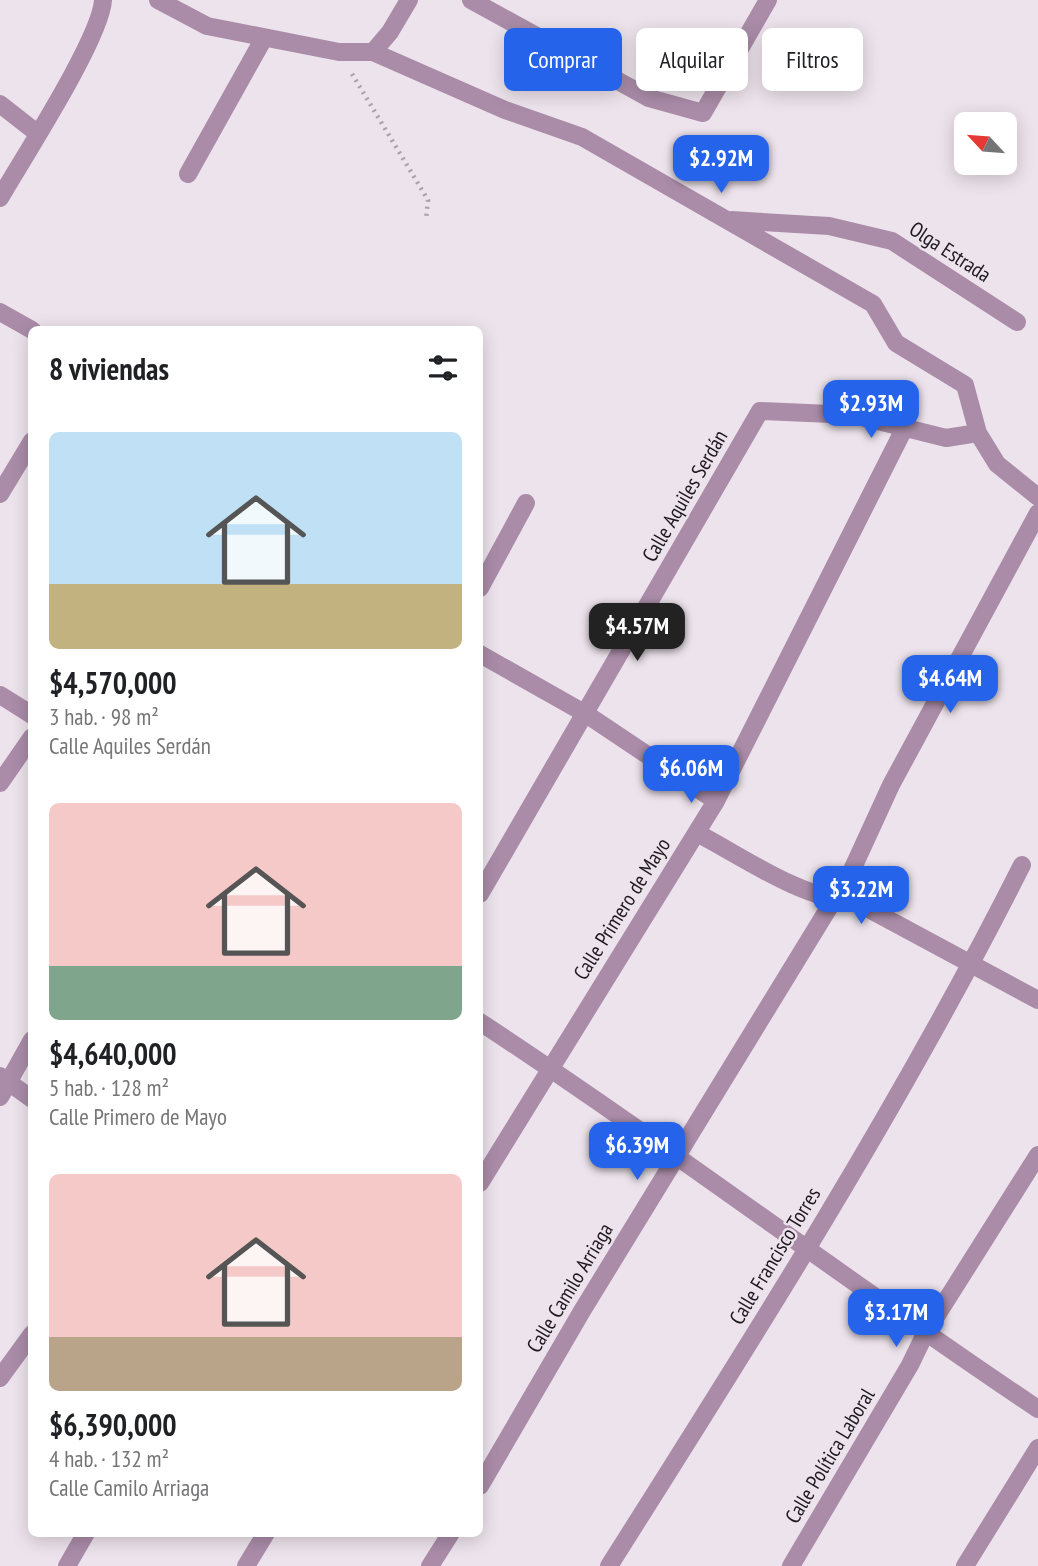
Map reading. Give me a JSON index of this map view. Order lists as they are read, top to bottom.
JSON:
{
  "streets": {
    "street": [
      "Olga Estrada",
      "Calle Aquiles Serdán",
      "Calle Primero de Mayo",
      "Calle Francisco Torres",
      "Calle Camilo Arriaga",
      "Calle Política Laboral"
    ]
  },
  "crossings": [
    ["Calle Aquiles Serdán", "Calle Primero de Mayo"]
  ],
  "north": "top left",
  "page": {
    "chip": ["Comprar", "Alquilar", "Filtros"],
    "price": [
      "$2.92M",
      "$2.93M",
      "$4.57M",
      "$4.64M",
      "$6.06M",
      "$3.22M",
      "$6.39M",
      "$3.17M"
    ],
    "heading": "8 viviendas",
    "list": [
      {
        "name": "$4,570,000",
        "note": "3 hab. · 98 m² · Calle Aquiles Serdán"
      },
      {
        "name": "$4,640,000",
        "note": "5 hab. · 128 m² · Calle Primero de Mayo"
      },
      {
        "name": "$6,390,000",
        "note": "4 hab. · 132 m² · Calle Camilo Arriaga"
      }
    ]
  }
}
